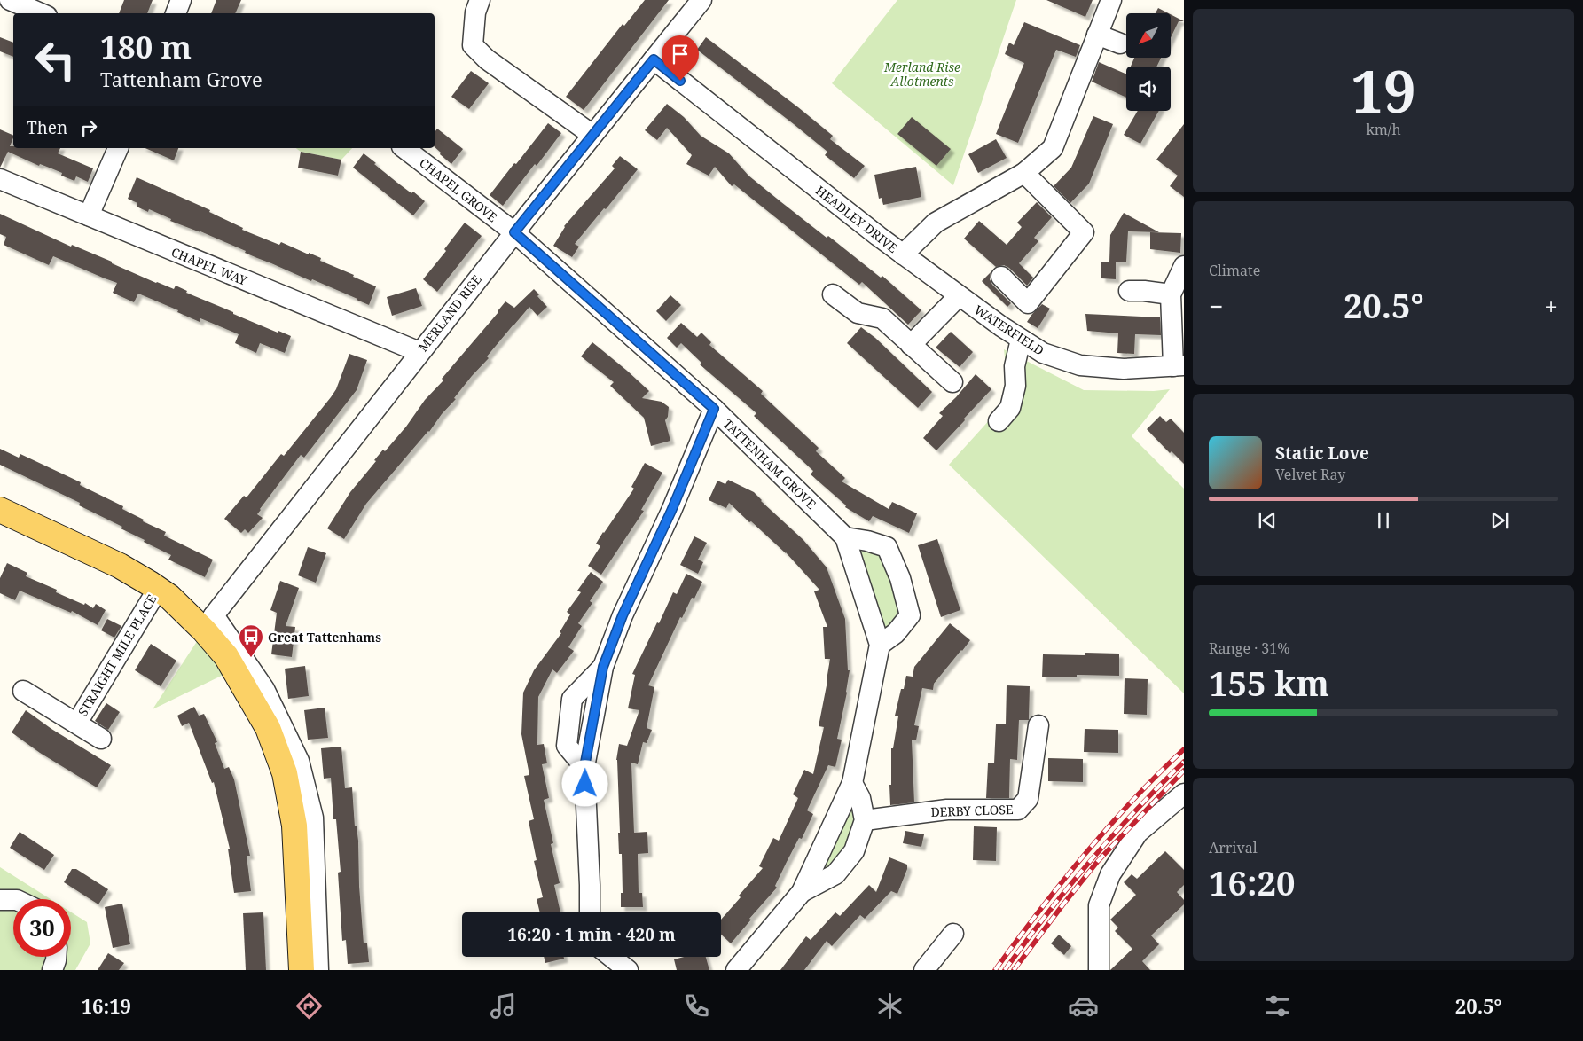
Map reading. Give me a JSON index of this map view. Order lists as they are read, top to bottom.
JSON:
{
  "streets": {
    "street": [
      "CHAPEL GROVE",
      "HEADLEY DRIVE",
      "CHAPEL WAY",
      "MERLAND RISE",
      "WATERFIELD",
      "TATTENHAM GROVE",
      "STRAIGHT MILE PLACE",
      "DERBY CLOSE"
    ]
  },
  "crossings": [
    ["CHAPEL GROVE", "MERLAND RISE"],
    ["CHAPEL GROVE", "TATTENHAM GROVE"],
    ["HEADLEY DRIVE", "MERLAND RISE"],
    ["HEADLEY DRIVE", "WATERFIELD"],
    ["CHAPEL WAY", "MERLAND RISE"],
    ["MERLAND RISE", "TATTENHAM GROVE"],
    ["TATTENHAM GROVE", "DERBY CLOSE"]
  ],
  "parks": ["Merland Rise Allotments"],
  "places": {
    "bus stop": ["Great Tattenhams"]
  },
  "north": "bottom left",
  "page": {
    "tile": [
      ["19", "km/h"],
      "Climate",
      ["Range · 31%", "155 km"],
      ["Arrival", "16:20"]
    ],
    "turn": ["180 m", "Tattenham Grove"],
    "then": "Then",
    "heat": ["−", "20.5°", "+"],
    "song": ["Static Love", "Velvet Ray"],
    "limit": "30",
    "trip": "16:20 · 1 min · 420 m",
    "tabs": ["16:19", "20.5°"]
  }
}
